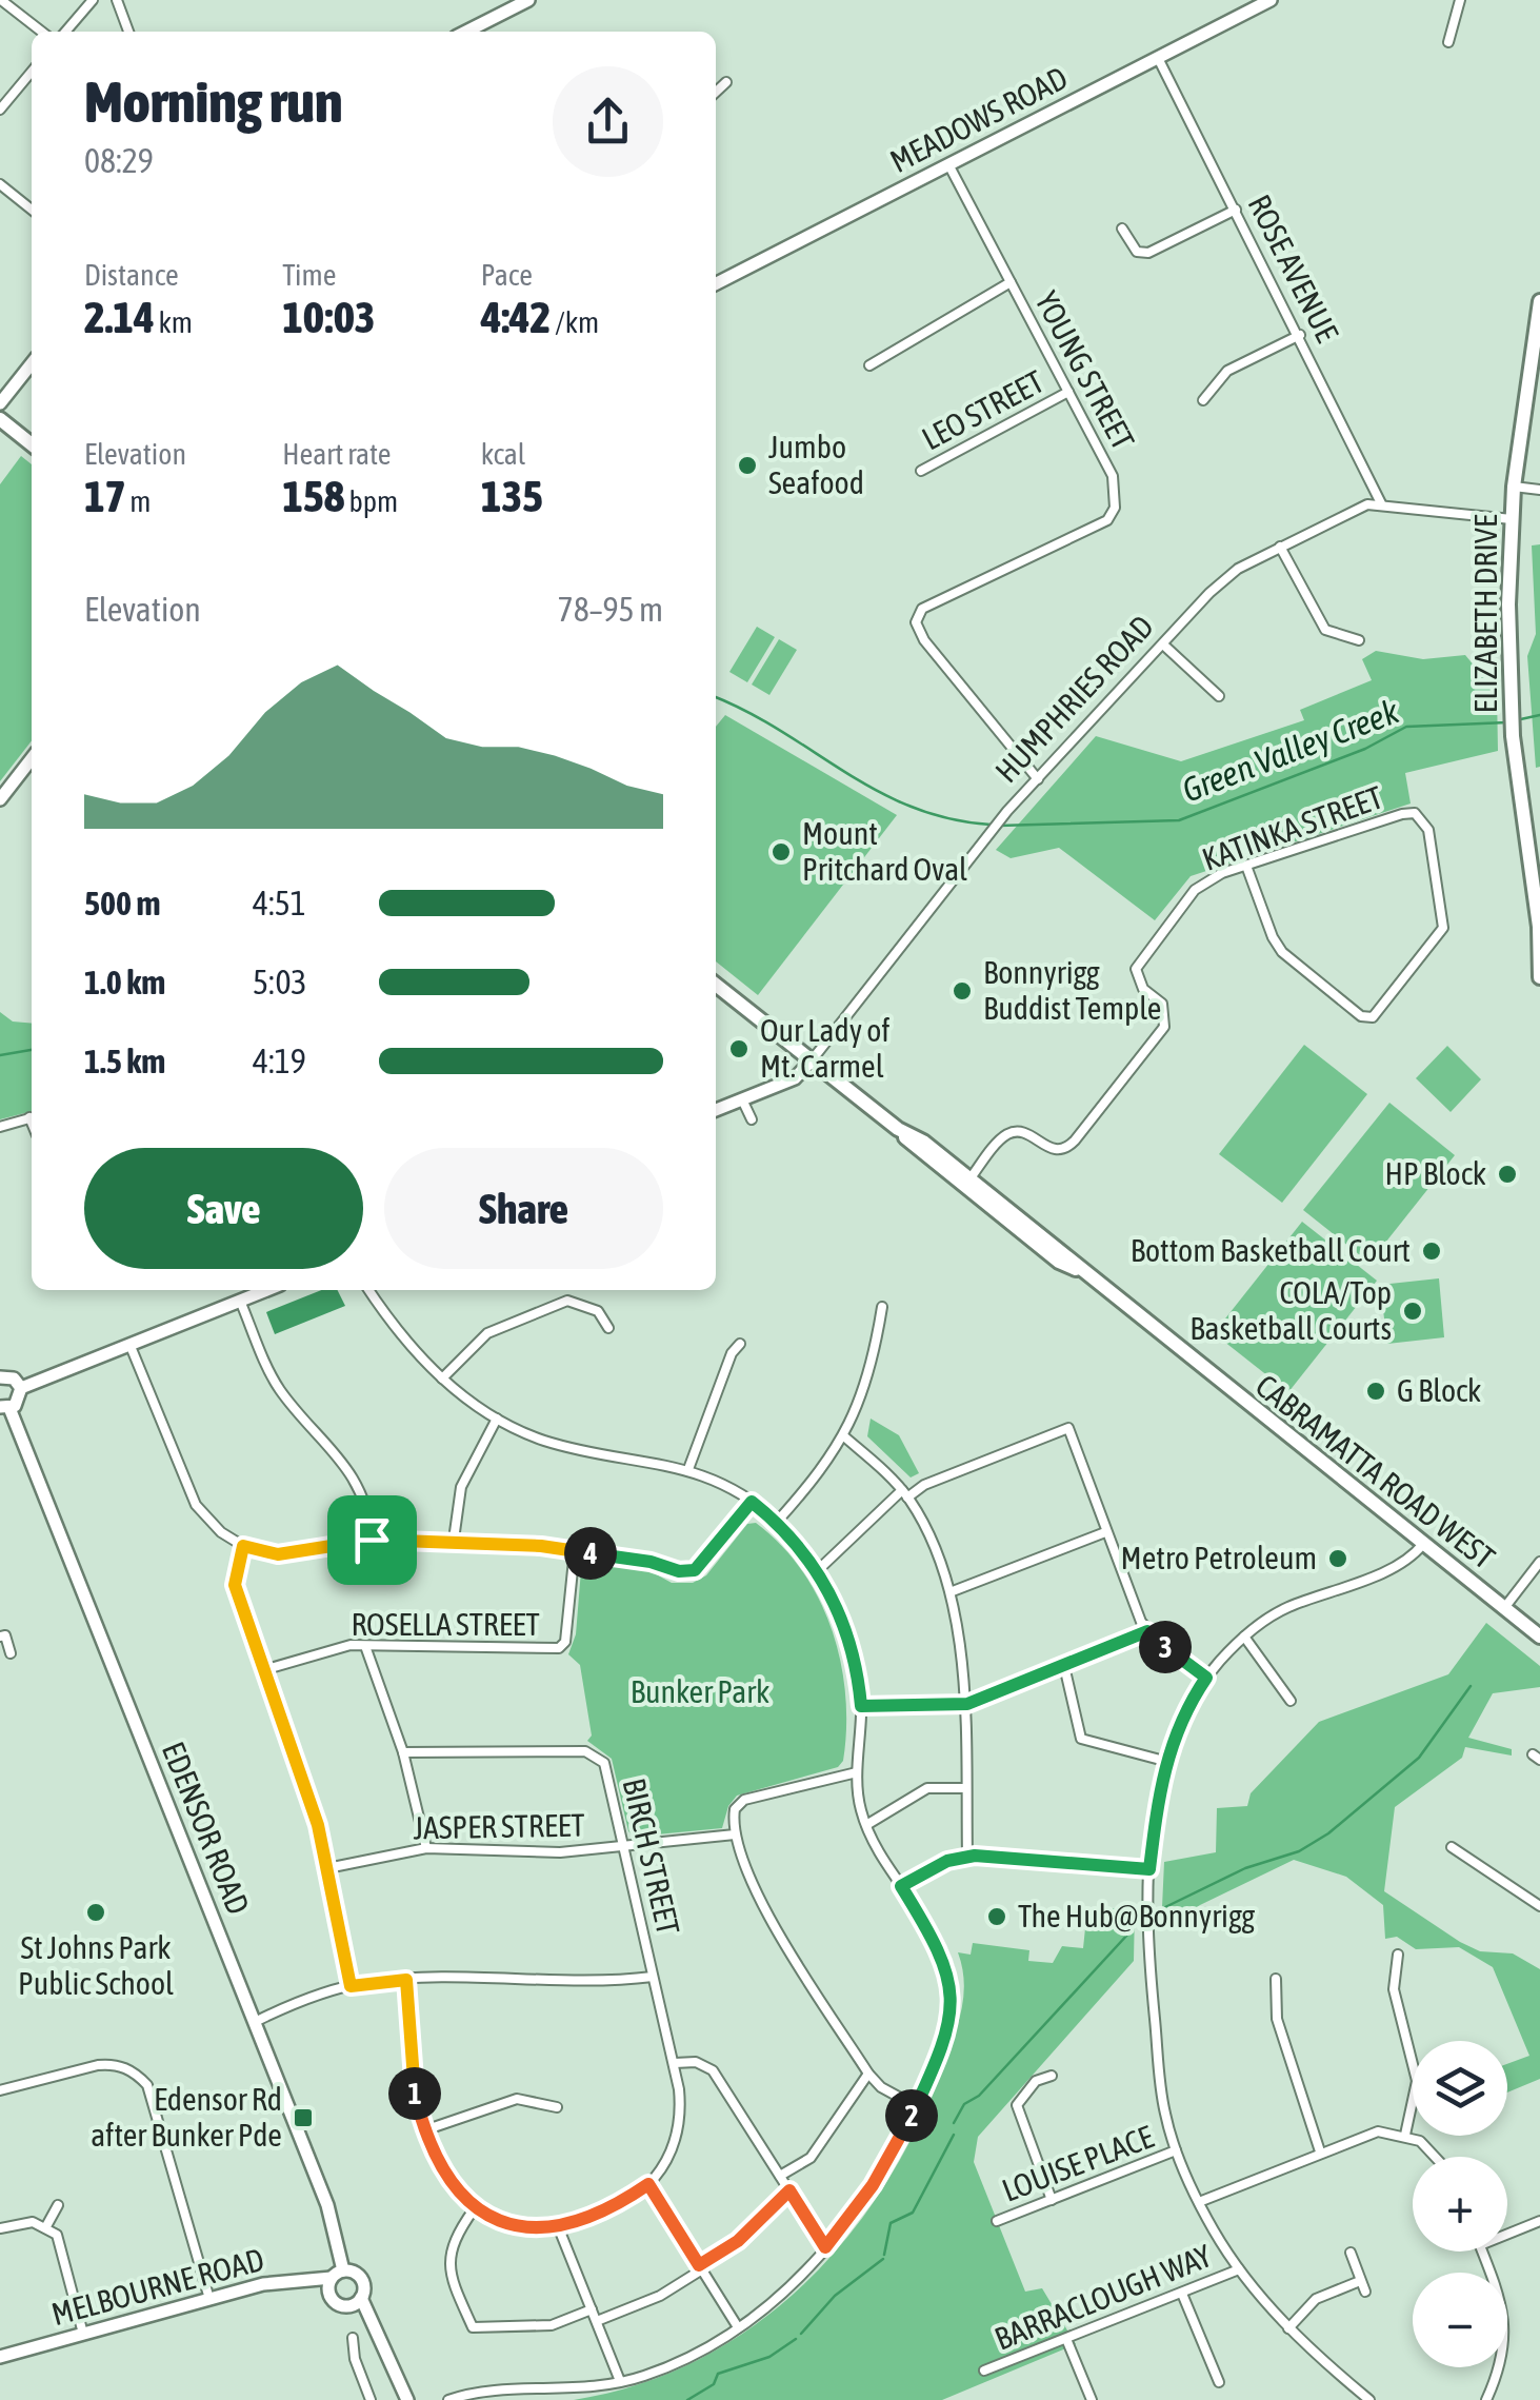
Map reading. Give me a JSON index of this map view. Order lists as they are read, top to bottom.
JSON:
{
  "streets": {
    "main road": [
      "MEADOWS ROAD",
      "ELIZABETH DRIVE",
      "HUMPHRIES ROAD",
      "CABRAMATTA ROAD WEST",
      "EDENSOR ROAD",
      "MELBOURNE ROAD"
    ],
    "street": [
      "ROSE AVENUE",
      "YOUNG STREET",
      "LEO STREET",
      "KATINKA STREET",
      "ROSELLA STREET",
      "JASPER STREET",
      "BIRCH STREET",
      "LOUISE PLACE",
      "BARRACLOUGH WAY"
    ]
  },
  "crossings": [
    ["MEADOWS ROAD", "ROSE AVENUE"],
    ["MEADOWS ROAD", "YOUNG STREET"],
    ["ROSE AVENUE", "HUMPHRIES ROAD"],
    ["YOUNG STREET", "LEO STREET"],
    ["YOUNG STREET", "HUMPHRIES ROAD"],
    ["ELIZABETH DRIVE", "HUMPHRIES ROAD"],
    ["HUMPHRIES ROAD", "CABRAMATTA ROAD WEST"],
    ["KATINKA STREET", "CABRAMATTA ROAD WEST"],
    ["JASPER STREET", "BIRCH STREET"],
    ["EDENSOR ROAD", "MELBOURNE ROAD"]
  ],
  "water": ["Green Valley Creek"],
  "parks": ["Bunker Park"],
  "places": {
    "other": [
      "Jumbo Seafood",
      "Mount Pritchard Oval",
      "Bonnyrigg Buddist Temple",
      "Our Lady of Mt. Carmel",
      "HP Block",
      "Bottom Basketball Court",
      "COLA/Top Basketball Courts",
      "G Block",
      "Metro Petroleum",
      "St Johns Park Public School",
      "The Hub@Bonnyrigg"
    ],
    "transit": ["Edensor Rd after Bunker Pde"]
  },
  "page": {
    "heading": ["Morning run", "08:29"],
    "stats": [
      ["Distance", "2.14 km"],
      ["Time", "10:03"],
      ["Pace", "4:42 /km"],
      ["Elevation", "17 m"],
      ["Heart rate", "158 bpm"],
      ["kcal", "135"]
    ],
    "chart": ["Elevation", "78–95 m"],
    "list": [
      {
        "name": "500 m",
        "note": "4:51"
      },
      {
        "name": "1.0 km",
        "note": "5:03"
      },
      {
        "name": "1.5 km",
        "note": "4:19"
      }
    ],
    "buttons": ["Save", "Share"],
    "pins": [
      "4",
      "3",
      "1",
      "2"
    ],
    "map_buttons": ["+", "−"]
  }
}
